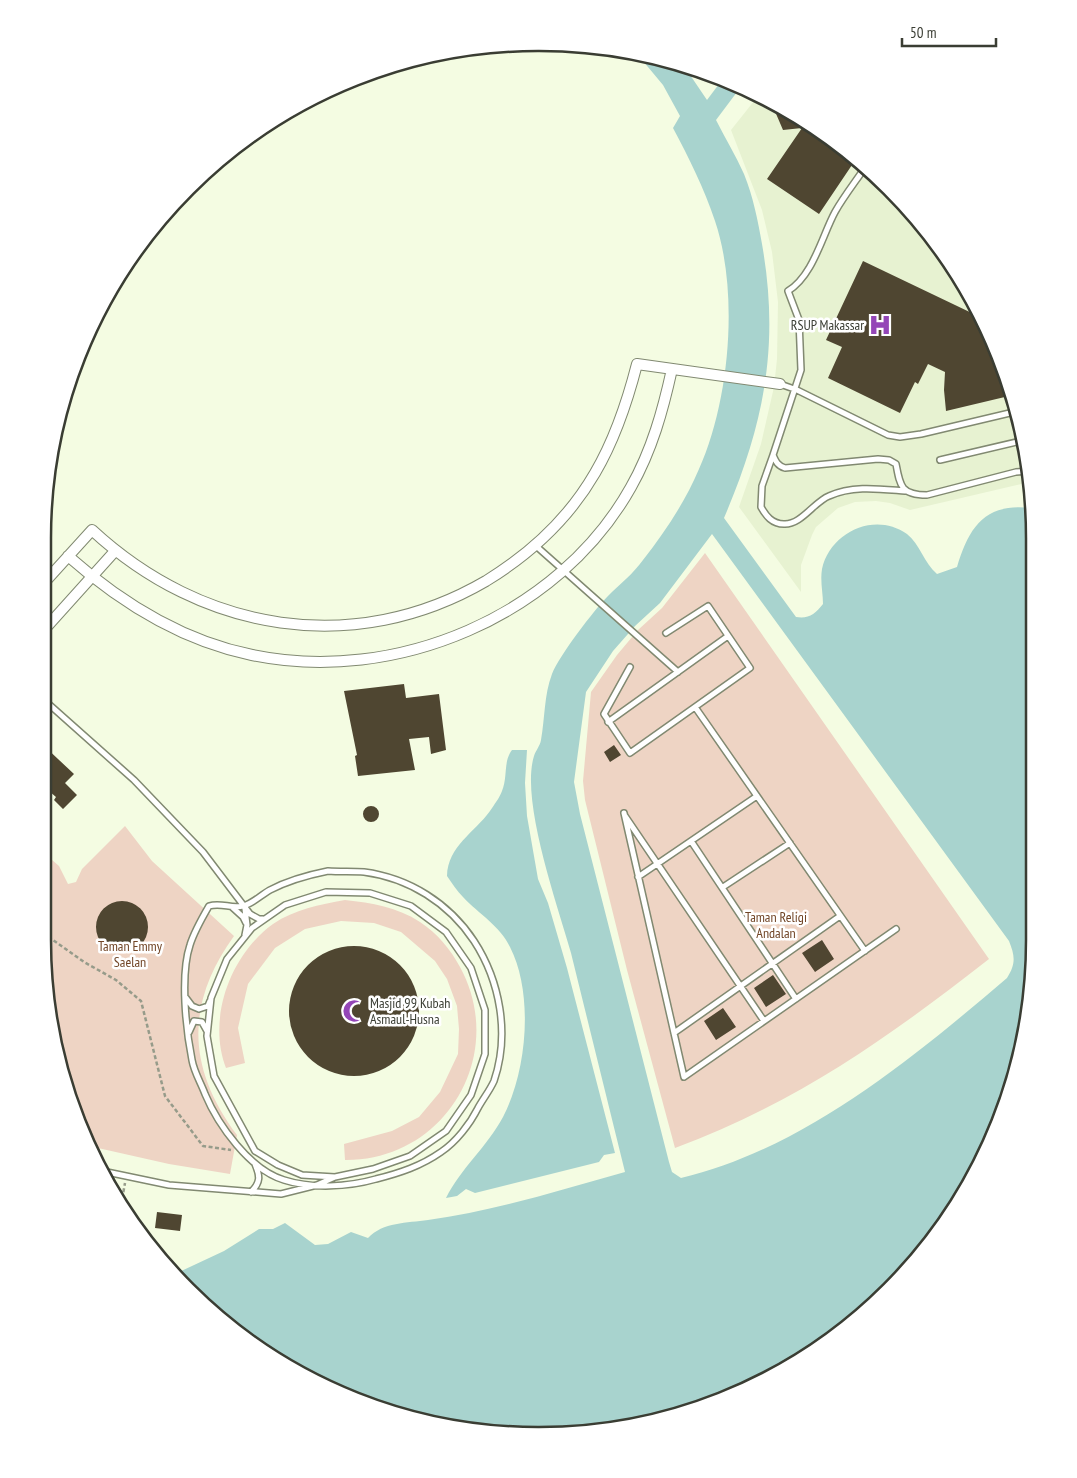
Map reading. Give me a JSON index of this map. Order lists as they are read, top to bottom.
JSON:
{
  "parks": ["Taman Religi Andalan", "Taman Emmy Saelan"],
  "places": {
    "hospital": ["RSUP Makassar"],
    "mosque": ["Masjid 99 Kubah Asmaul-Husna"]
  },
  "scale_bar": "50 m"
}
